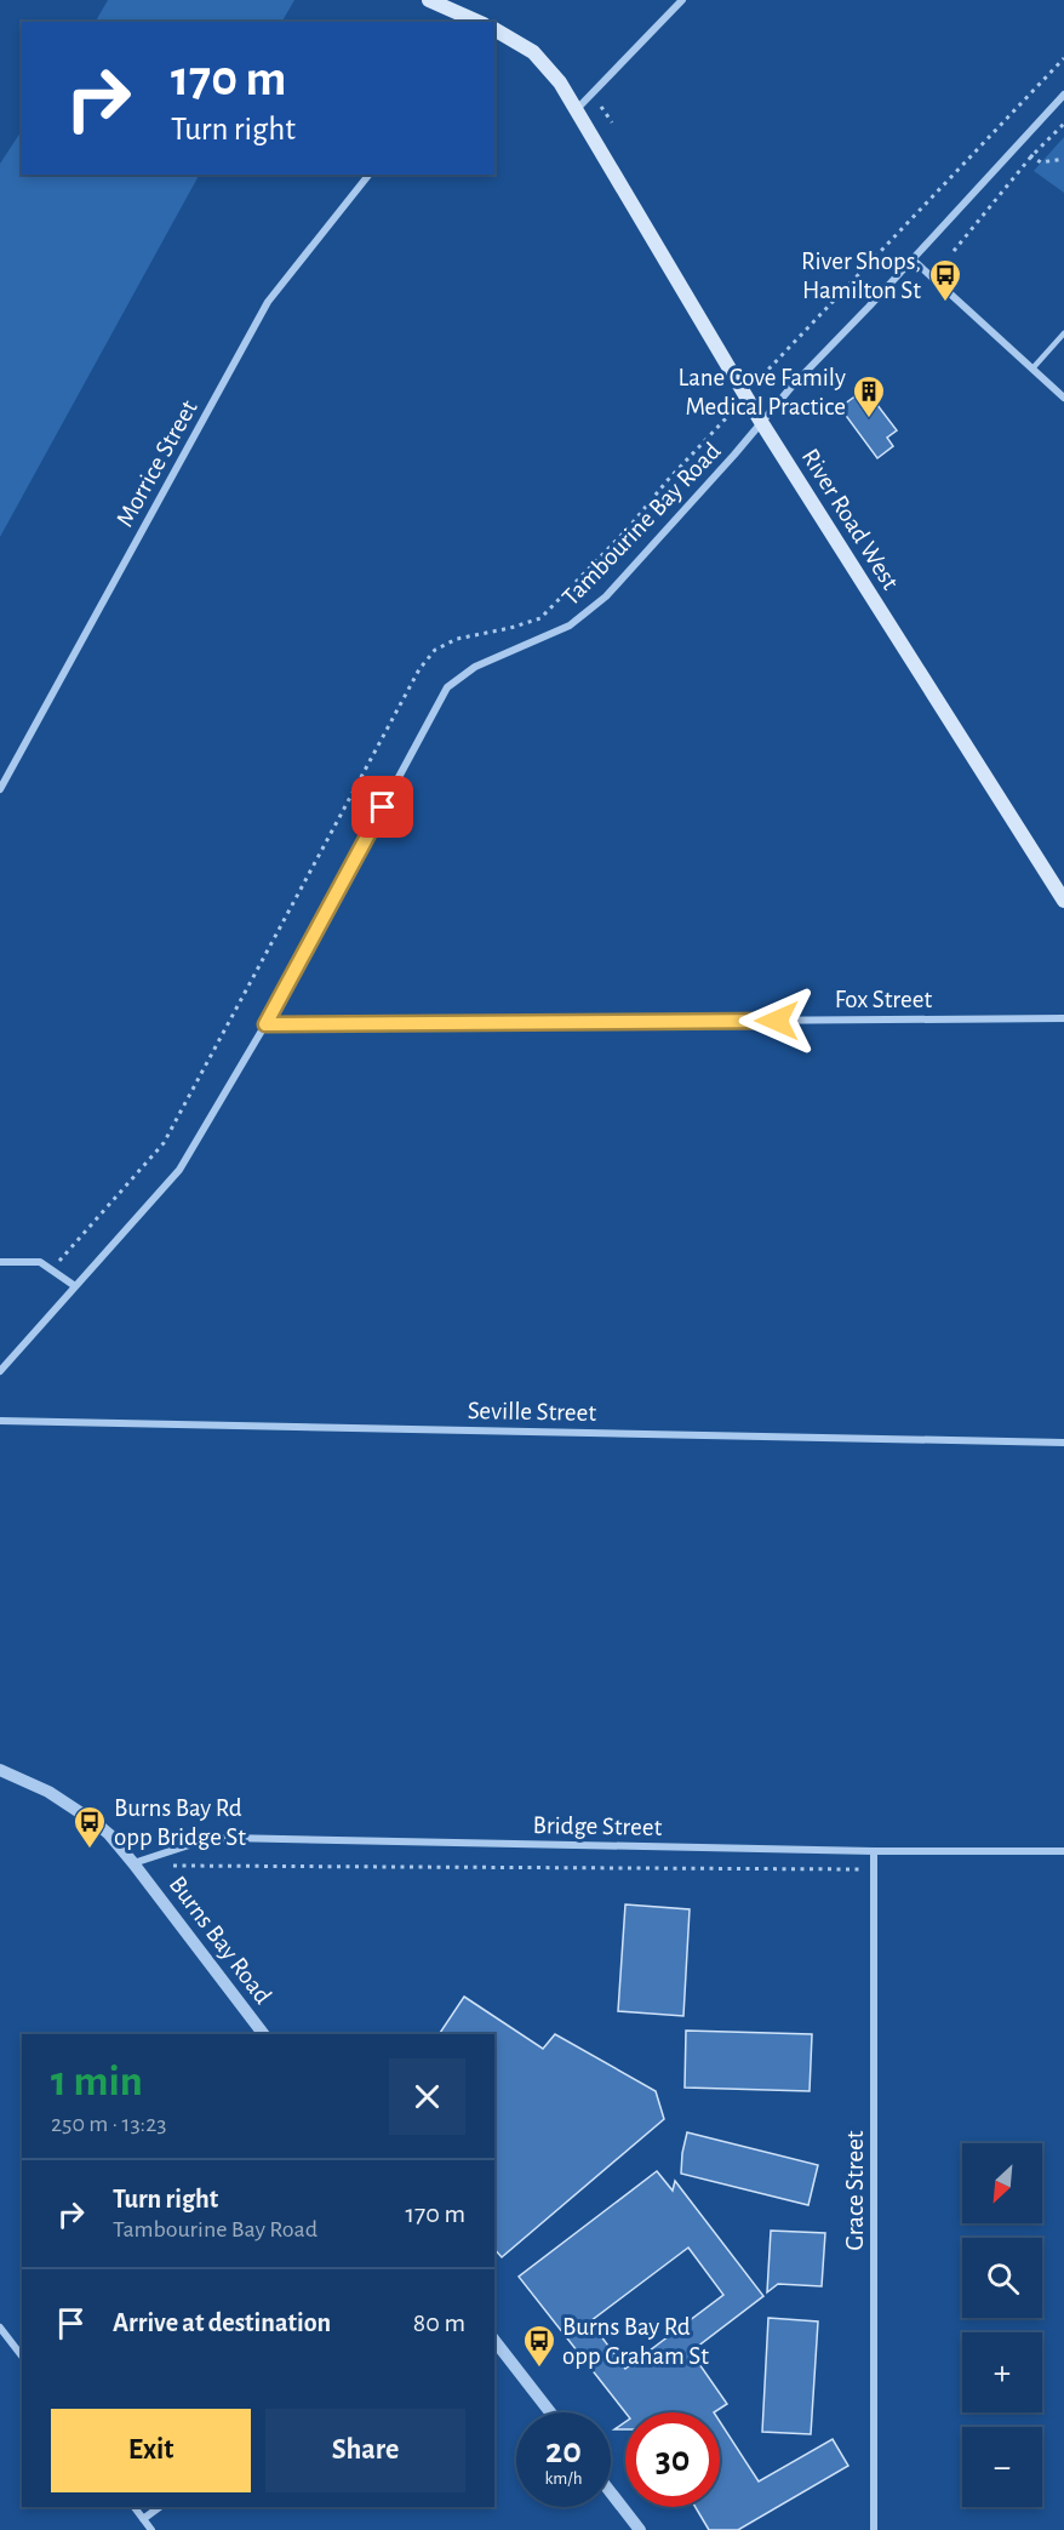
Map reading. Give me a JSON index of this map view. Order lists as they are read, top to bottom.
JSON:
{
  "streets": {
    "main road": ["River Road West"],
    "street": [
      "Morrice Street",
      "Tambourine Bay Road",
      "Fox Street",
      "Seville Street",
      "Bridge Street",
      "Burns Bay Road",
      "Grace Street"
    ]
  },
  "crossings": [
    ["River Road West", "Tambourine Bay Road"],
    ["Tambourine Bay Road", "Fox Street"],
    ["Bridge Street", "Burns Bay Road"],
    ["Bridge Street", "Grace Street"]
  ],
  "places": {
    "bus stop": ["River Shops, Hamilton St", "Burns Bay Rd opp Bridge St", "Burns Bay Rd opp Graham St"],
    "building": ["Lane Cove Family Medical Practice"]
  },
  "north": "bottom left",
  "page": {
    "turn": ["170 m", "Turn right"],
    "heading": ["1 min", "250 m · 13:23"],
    "map_buttons": ["+", "−"],
    "list": [
      {
        "name": "Turn right",
        "note": "Tambourine Bay Road",
        "value": "170 m"
      },
      {
        "name": "Arrive at destination",
        "value": "80 m"
      }
    ],
    "buttons": ["Exit", "Share"],
    "speed": "20 km/h",
    "limit": "30"
  }
}
